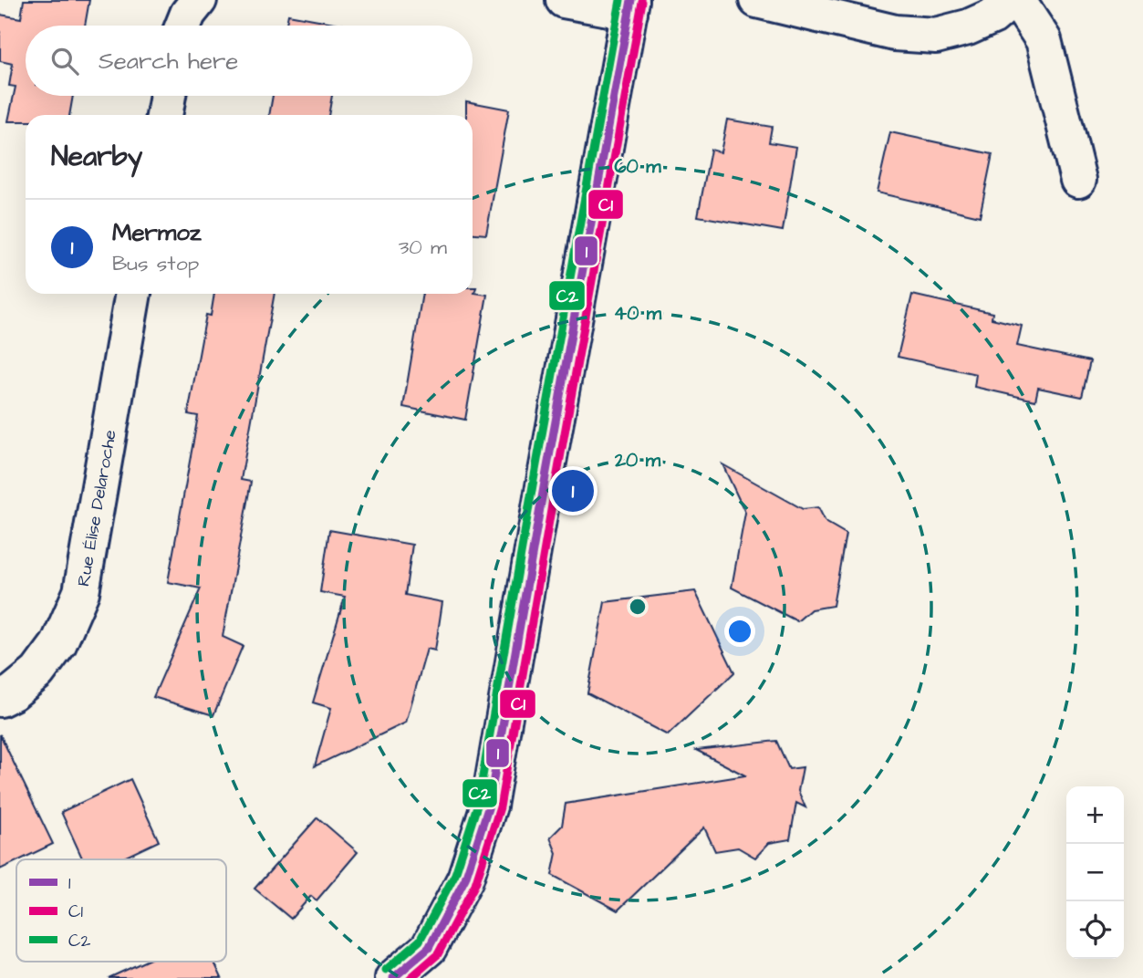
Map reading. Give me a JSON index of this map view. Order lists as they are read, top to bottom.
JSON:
{
  "streets": {
    "street": ["Rue Élise Delaroche"]
  },
  "lines": ["transit line 1", "transit line C2", "transit line C1"],
  "legend": ["1", "C1", "C2"],
  "page": {
    "search": "Search here",
    "heading": "Nearby",
    "list": [
      {
        "mark": "1",
        "name": "Mermoz",
        "note": "Bus stop",
        "value": "30 m"
      }
    ],
    "pins": "1",
    "map_buttons": ["+", "−"]
  },
  "rings": ["60 m", "40 m", "20 m"]
}
